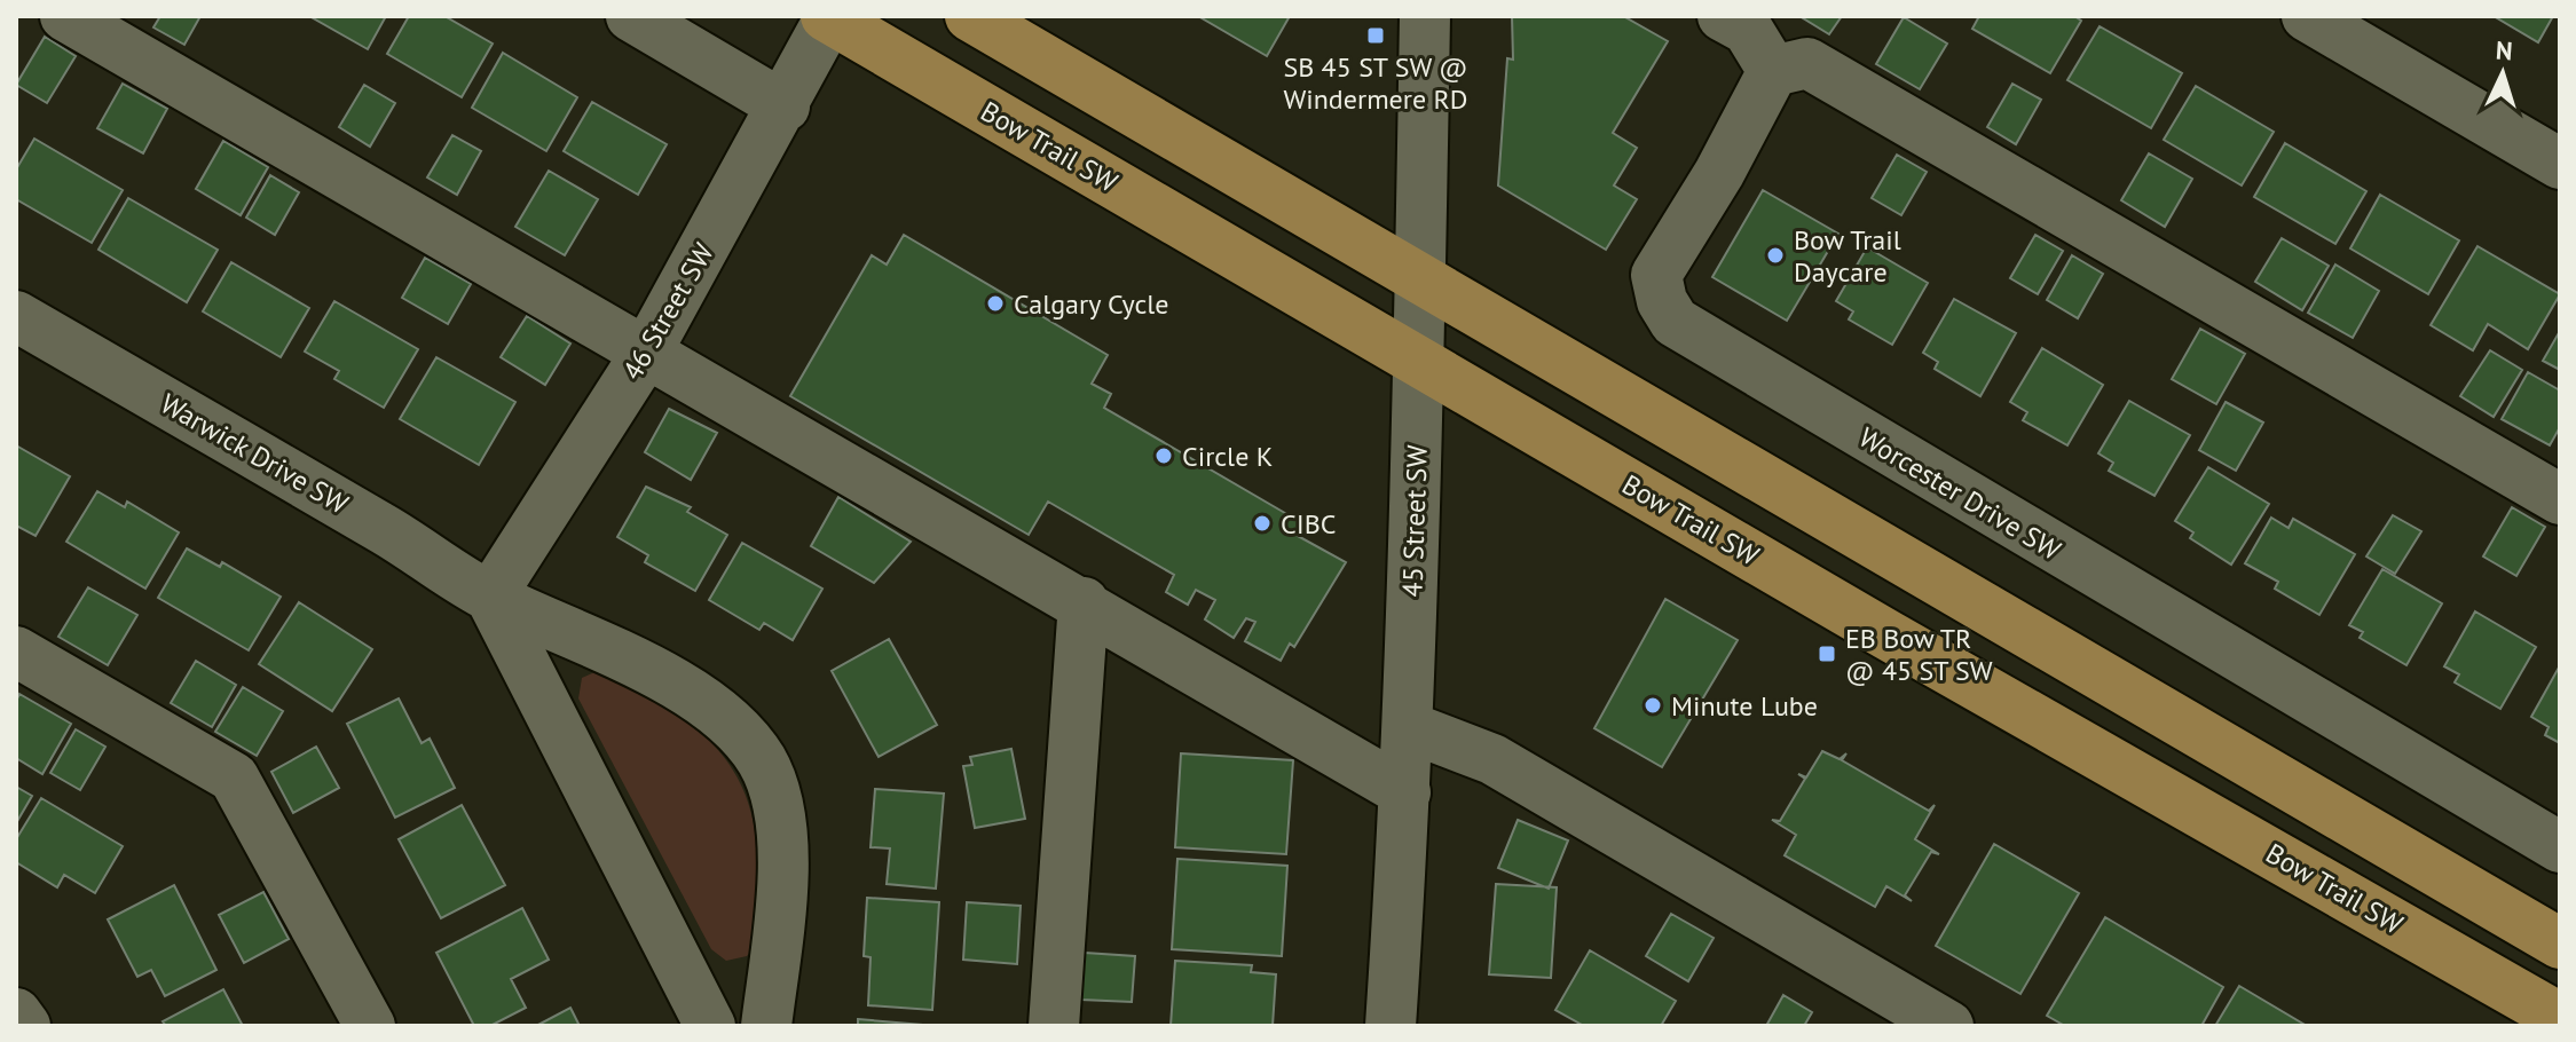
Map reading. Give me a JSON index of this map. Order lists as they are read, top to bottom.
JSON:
{
  "streets": {
    "main road": ["Bow Trail SW"],
    "street": [
      "46 Street SW",
      "Warwick Drive SW",
      "Worcester Drive SW",
      "45 Street SW"
    ]
  },
  "crossings": [
    ["Bow Trail SW", "46 Street SW"],
    ["Bow Trail SW", "45 Street SW"],
    ["46 Street SW", "Warwick Drive SW"]
  ],
  "places": {
    "transit": ["SB 45 ST SW @ Windermere RD", "EB Bow TR @ 45 ST SW"],
    "other": [
      "Bow Trail Daycare",
      "Calgary Cycle",
      "Circle K",
      "CIBC",
      "Minute Lube"
    ]
  },
  "north": "top"
}
